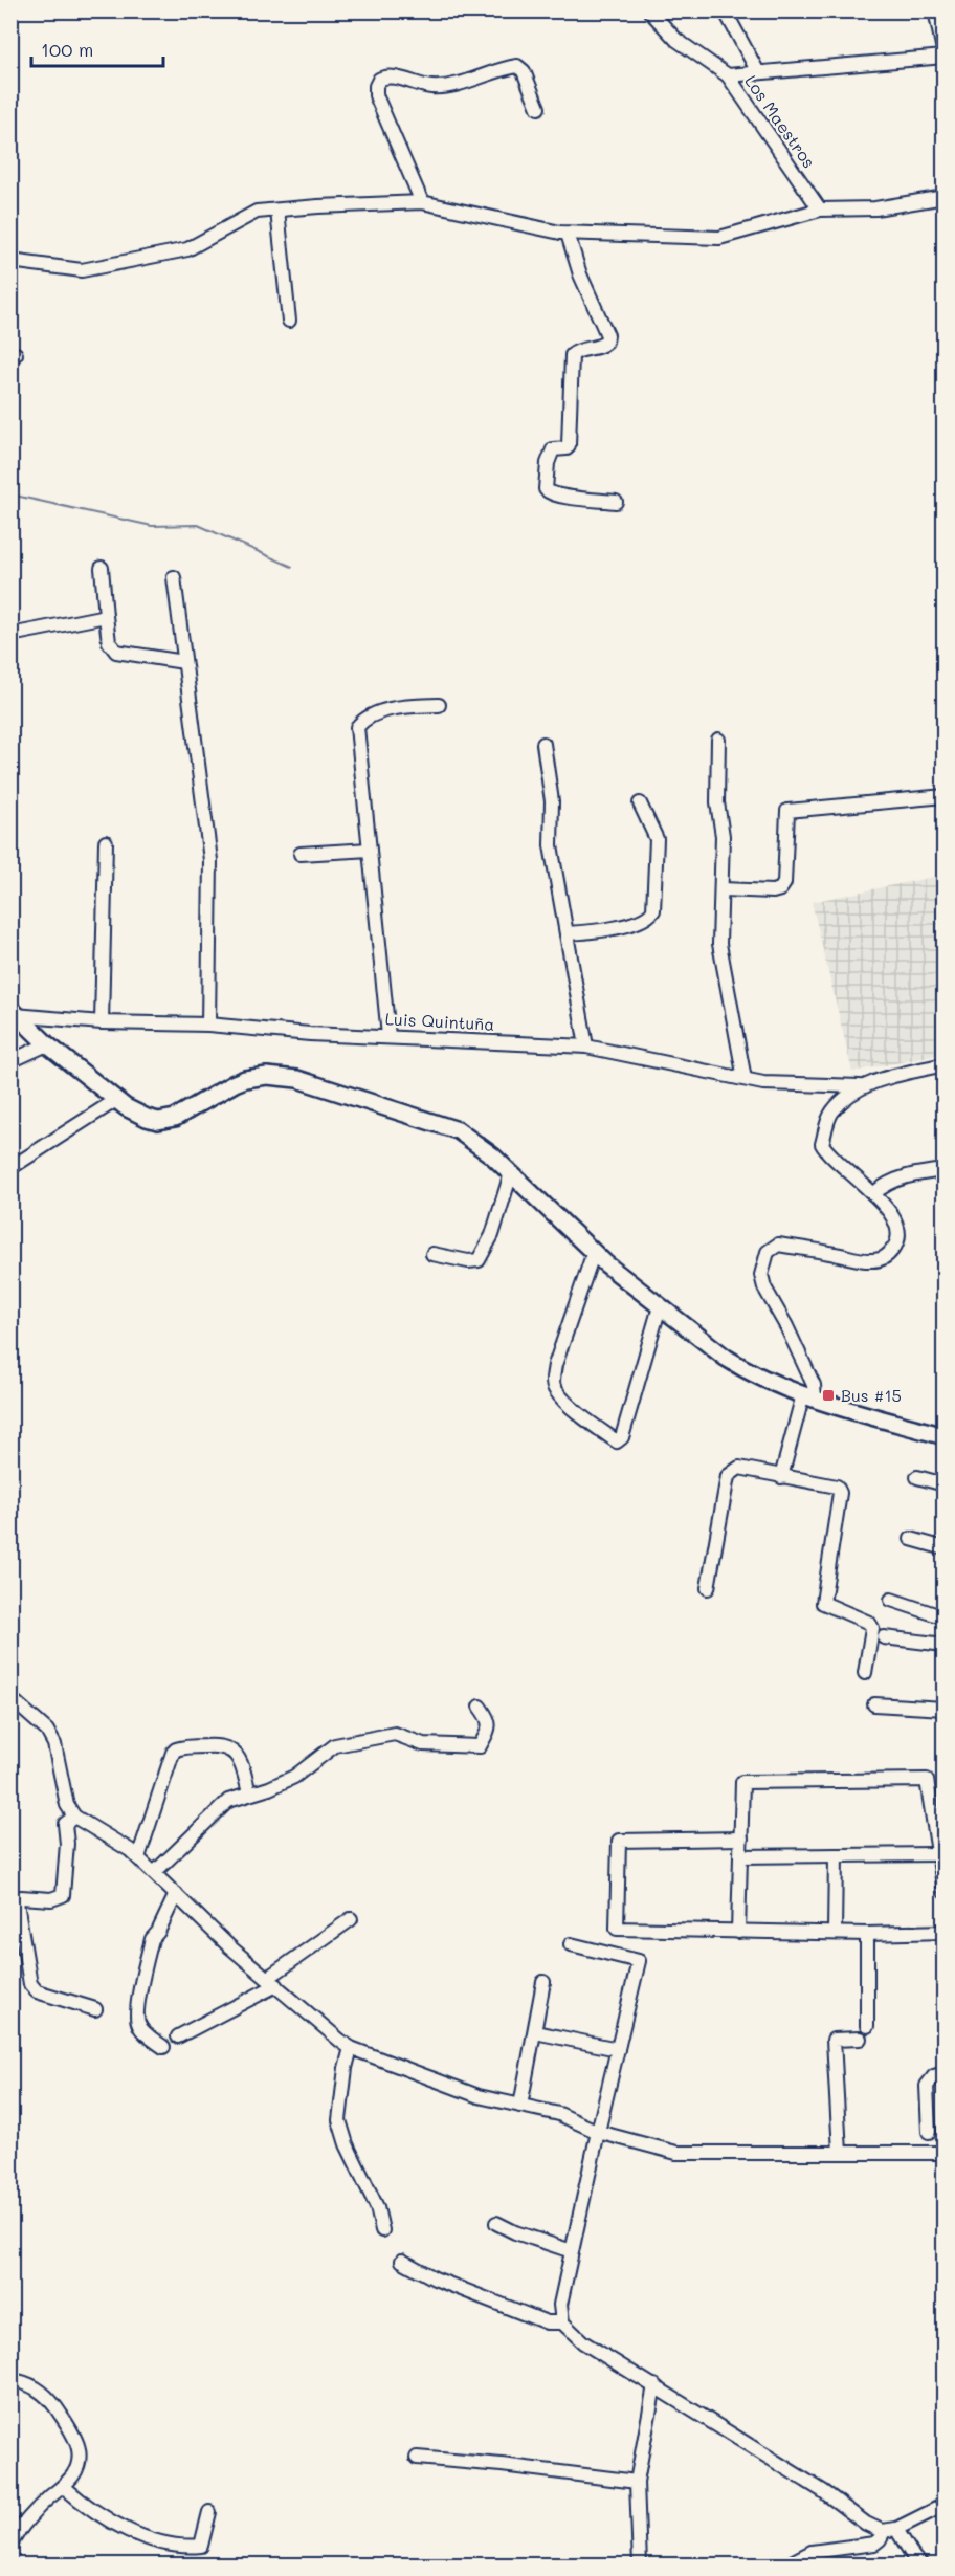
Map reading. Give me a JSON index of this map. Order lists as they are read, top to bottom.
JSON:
{
  "streets": {
    "street": ["Los Maestros", "Luis Quintuña"]
  },
  "places": {
    "transit": ["Bus #15"]
  },
  "scale_bar": "100 m"
}
